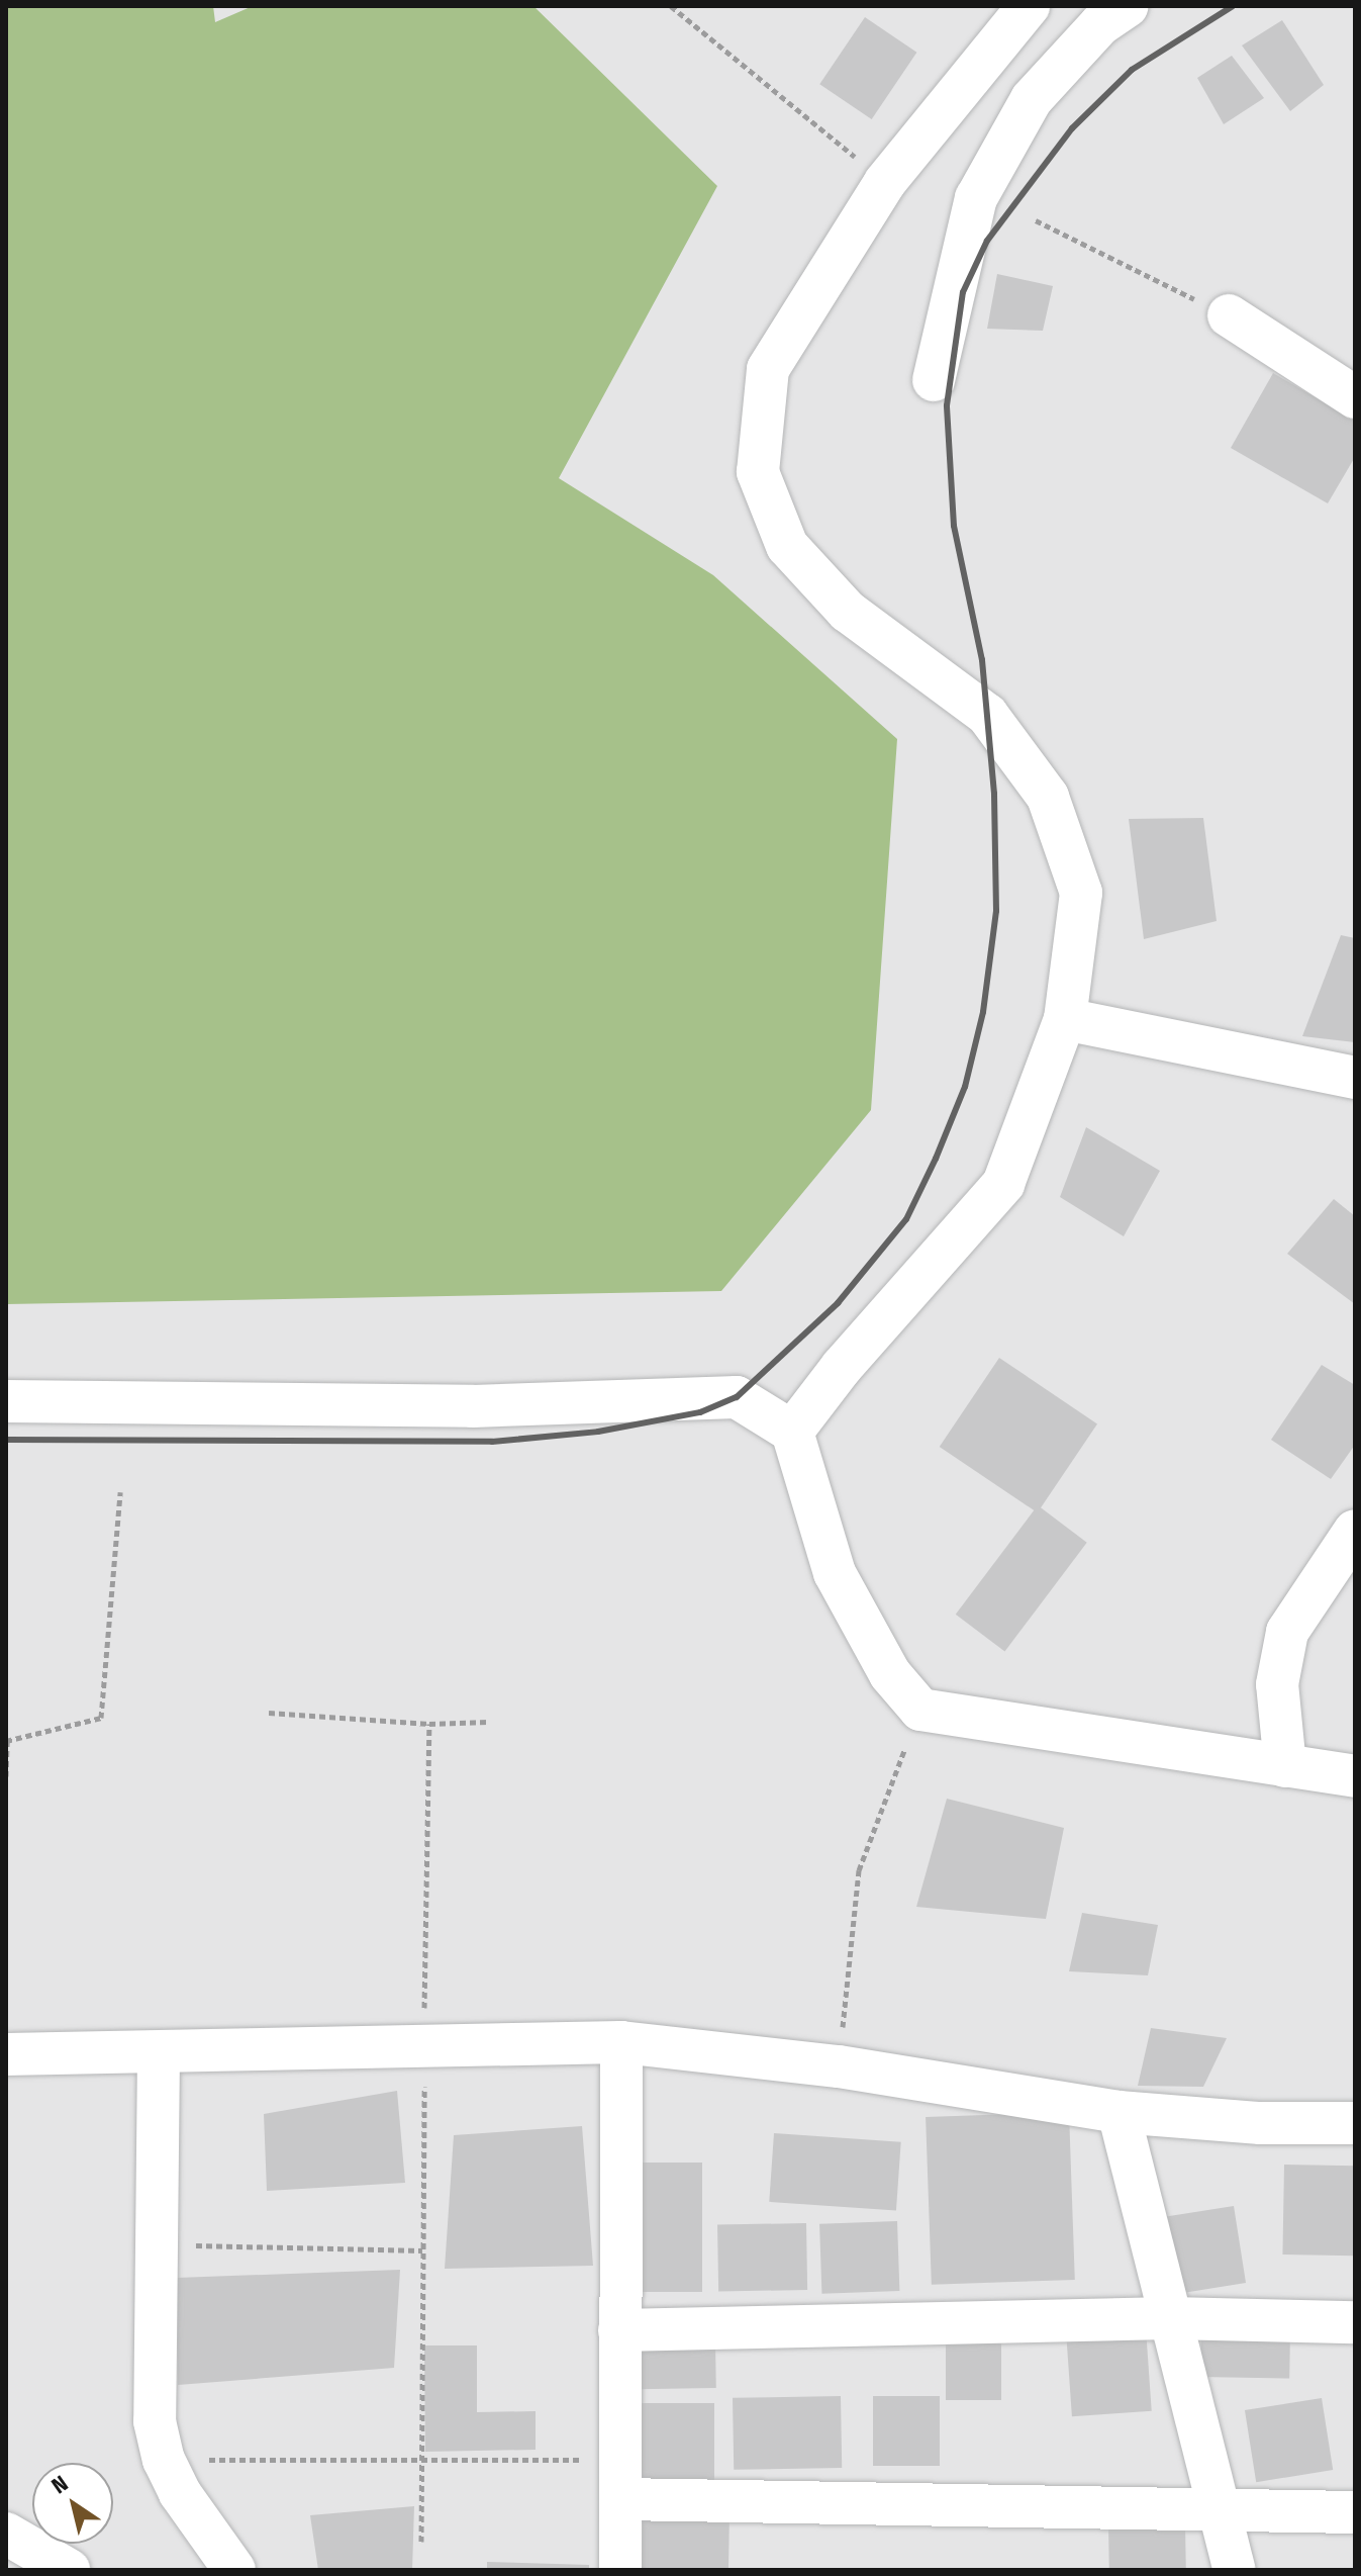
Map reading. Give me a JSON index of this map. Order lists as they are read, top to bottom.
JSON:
{
  "north": "top left"
}
